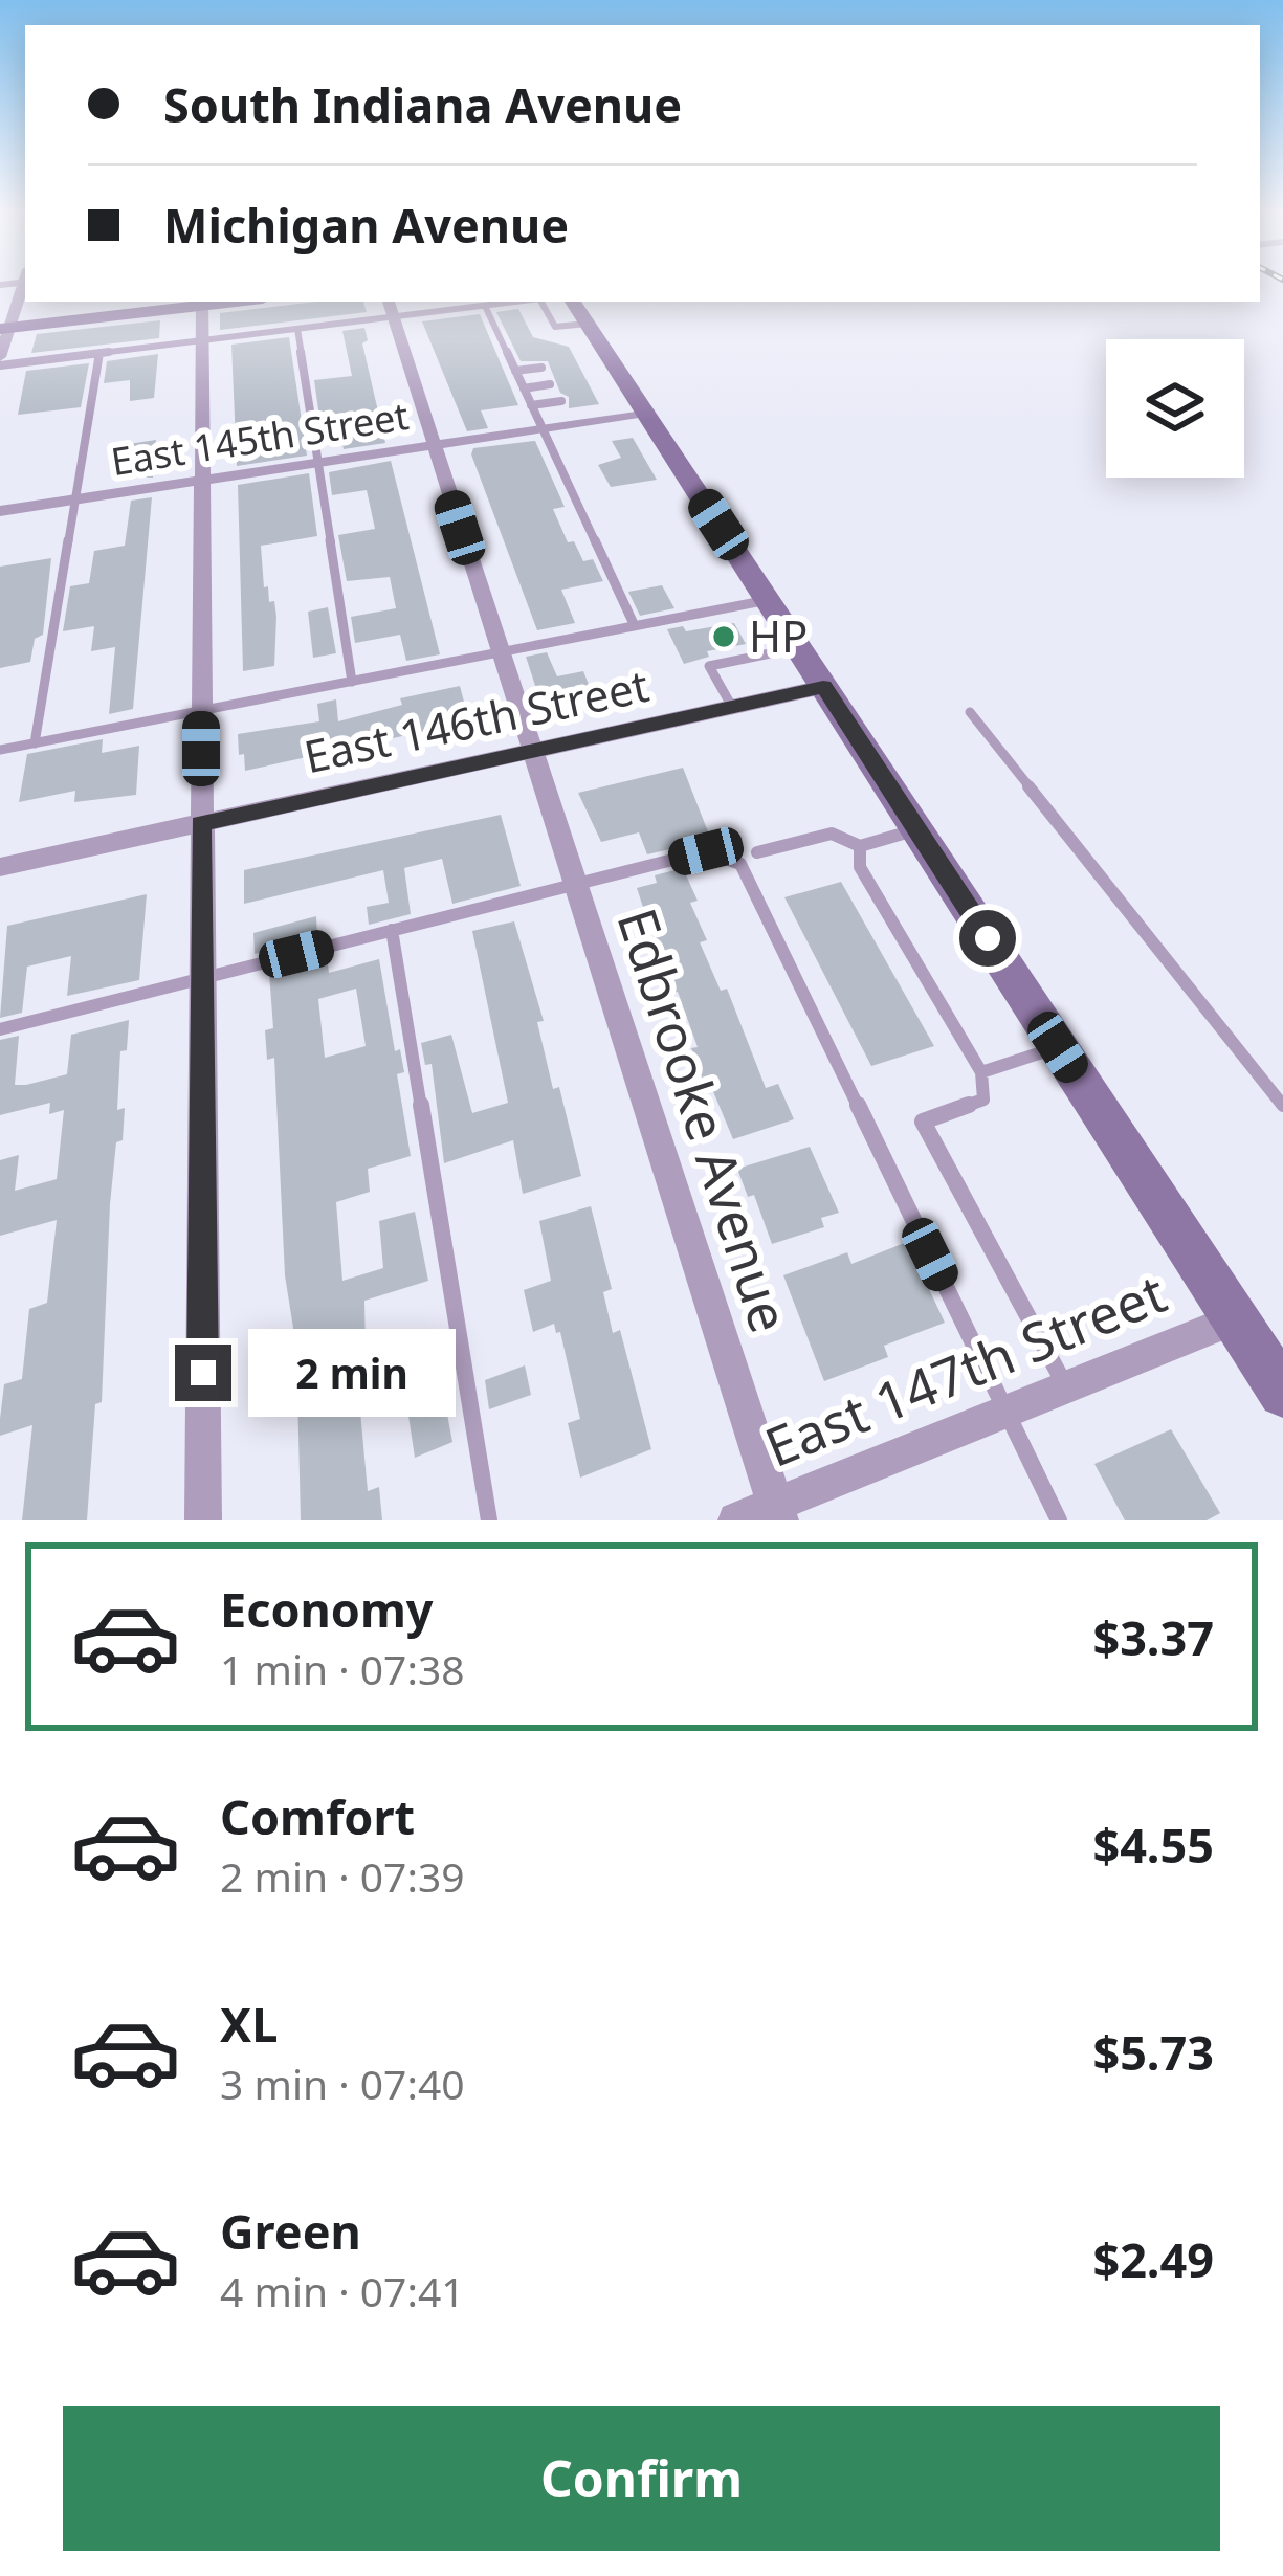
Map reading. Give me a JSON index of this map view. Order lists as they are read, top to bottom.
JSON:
{
  "streets": {
    "street": [
      "East 145th Street",
      "East 146th Street",
      "Edbrooke Avenue",
      "East 147th Street"
    ]
  },
  "crossings": [
    ["East 145th Street", "Edbrooke Avenue"],
    ["East 146th Street", "Edbrooke Avenue"],
    ["Edbrooke Avenue", "East 147th Street"]
  ],
  "places": ["HP"],
  "page": {
    "banner": ["South Indiana Avenue", "Michigan Avenue"],
    "bubble": "2 min",
    "list": [
      {
        "name": "Economy",
        "note": "1 min · 07:38",
        "value": "$3.37"
      },
      {
        "name": "Comfort",
        "note": "2 min · 07:39",
        "value": "$4.55"
      },
      {
        "name": "XL",
        "note": "3 min · 07:40",
        "value": "$5.73"
      },
      {
        "name": "Green",
        "note": "4 min · 07:41",
        "value": "$2.49"
      }
    ],
    "buttons": "Confirm"
  }
}
